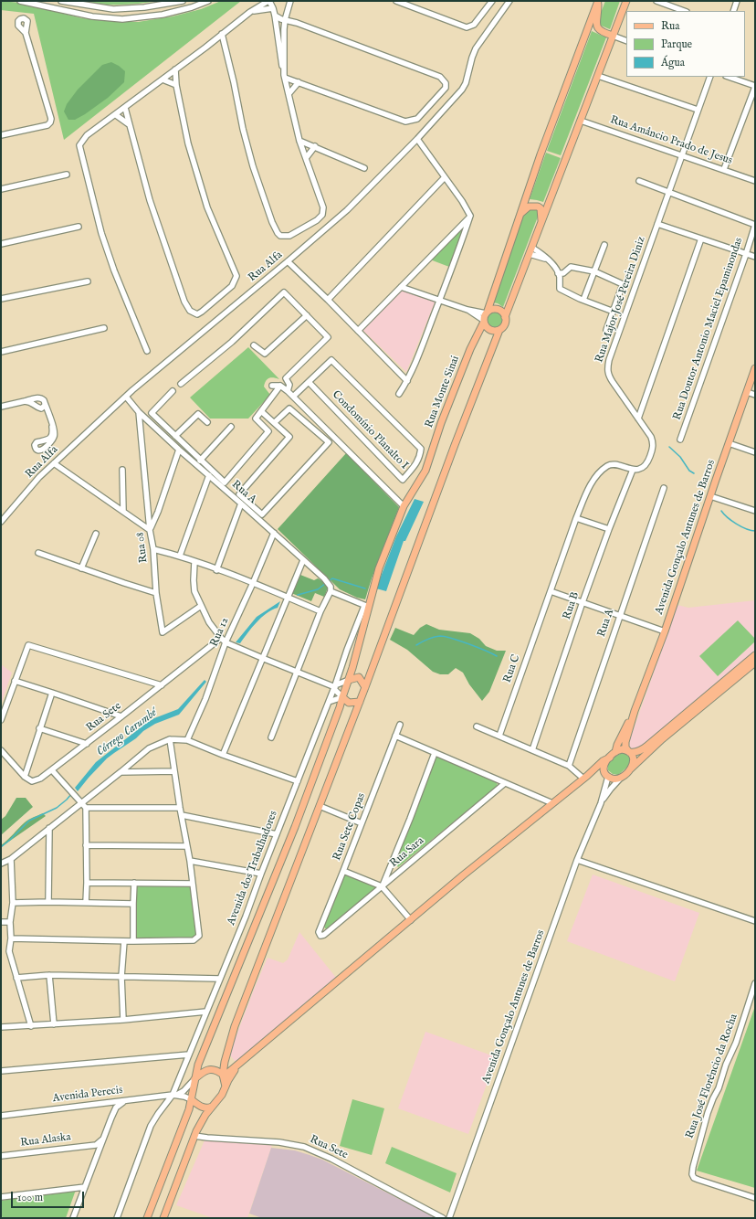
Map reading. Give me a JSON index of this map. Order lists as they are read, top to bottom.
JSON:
{
  "streets": {
    "main road": ["Rua Monte Sinai", "Avenida Gonçalo Antunes de Barros"],
    "street": [
      "Rua Amâncio Prado de Jesus",
      "Rua Alfa",
      "Rua Major José Pereira Diniz",
      "Rua Doutor Antonio Maciel Epaminondas",
      "Condomínio Planalto I",
      "Rua A",
      "Rua 08",
      "Rua B",
      "Rua 12",
      "Rua C",
      "Rua Sete",
      "Rua Sete Copas",
      "Rua Sara",
      "Avenida dos Trabalhadores",
      "Rua José Florêncio da Rocha",
      "Avenida Perecis",
      "Rua Alaska"
    ]
  },
  "crossings": [
    ["Rua Amâncio Prado de Jesus", "Rua Major José Pereira Diniz"],
    ["Rua Alfa", "Rua A"],
    ["Rua Major José Pereira Diniz", "Rua B"],
    ["Rua Monte Sinai", "Avenida dos Trabalhadores"],
    ["Rua A", "Rua 08"],
    ["Rua A", "Rua 12"],
    ["Rua Sete Copas", "Rua Sara"],
    ["Avenida dos Trabalhadores", "Avenida Perecis"]
  ],
  "water": ["Córrego Carumbé"],
  "legend": ["Rua", "Parque", "Água"],
  "scale_bar": "100 m"
}
